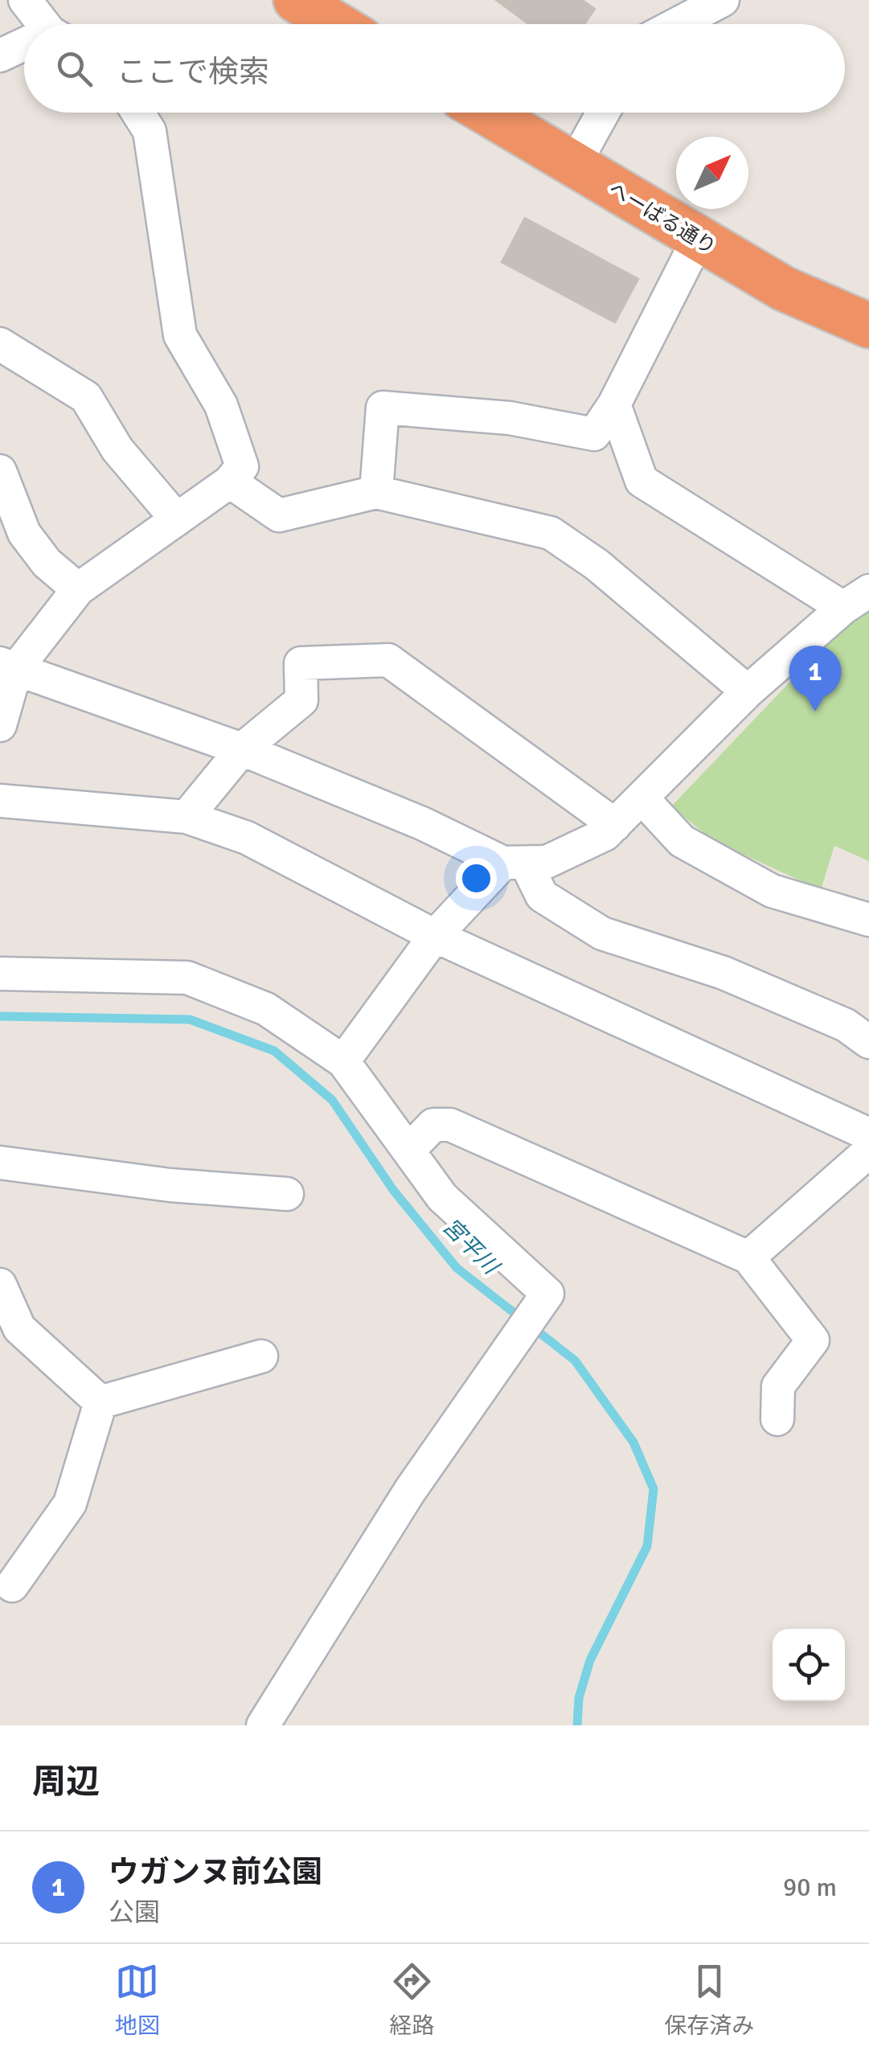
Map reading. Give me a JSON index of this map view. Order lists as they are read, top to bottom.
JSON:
{
  "streets": {
    "highway": ["へーばる通り"]
  },
  "water": ["宮平川"],
  "north": "top right",
  "page": {
    "search": "ここで検索",
    "pins": "1",
    "heading": "周辺",
    "list": [
      {
        "mark": "1",
        "name": "ウガンヌ前公園",
        "note": "公園",
        "value": "90 m"
      }
    ],
    "nav": ["地図", "経路", "保存済み"]
  }
}
